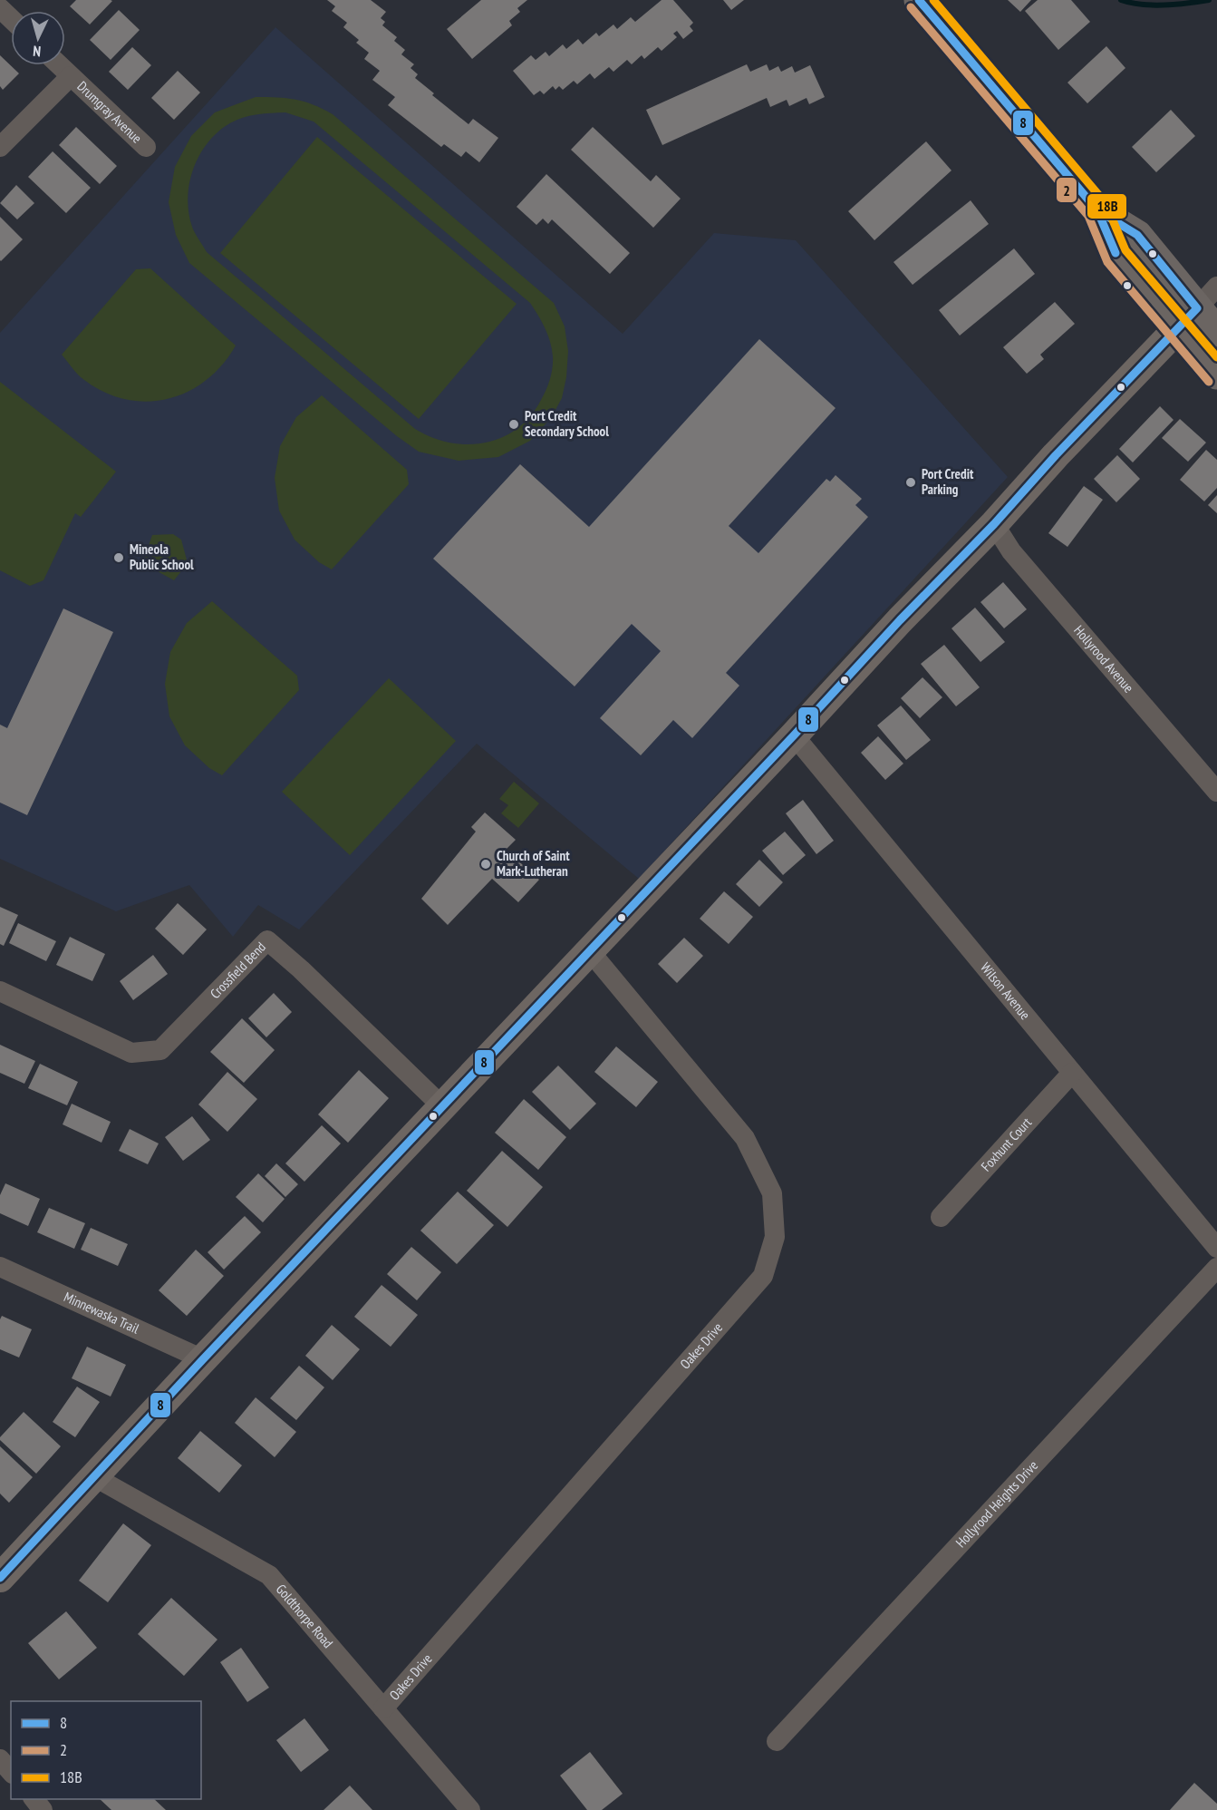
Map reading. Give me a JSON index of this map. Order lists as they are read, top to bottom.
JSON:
{
  "streets": {
    "street": [
      "Drumgray Avenue",
      "Hollyrood Avenue",
      "Crossfield Bend",
      "Wilson Avenue",
      "Foxhunt Court",
      "Minnewaska Trail",
      "Oakes Drive",
      "Hollyrood Heights Drive",
      "Goldthorpe Road"
    ]
  },
  "crossings": [
    ["Wilson Avenue", "Foxhunt Court"],
    ["Oakes Drive", "Goldthorpe Road"]
  ],
  "places": [
    "Port Credit Secondary School",
    "Port Credit Parking",
    "Mineola Public School",
    "Church of Saint Mark-Lutheran"
  ],
  "lines": ["transit line 8", "transit line 18B", "transit line 2"],
  "legend": ["8", "2", "18B"],
  "north": "bottom"
}
